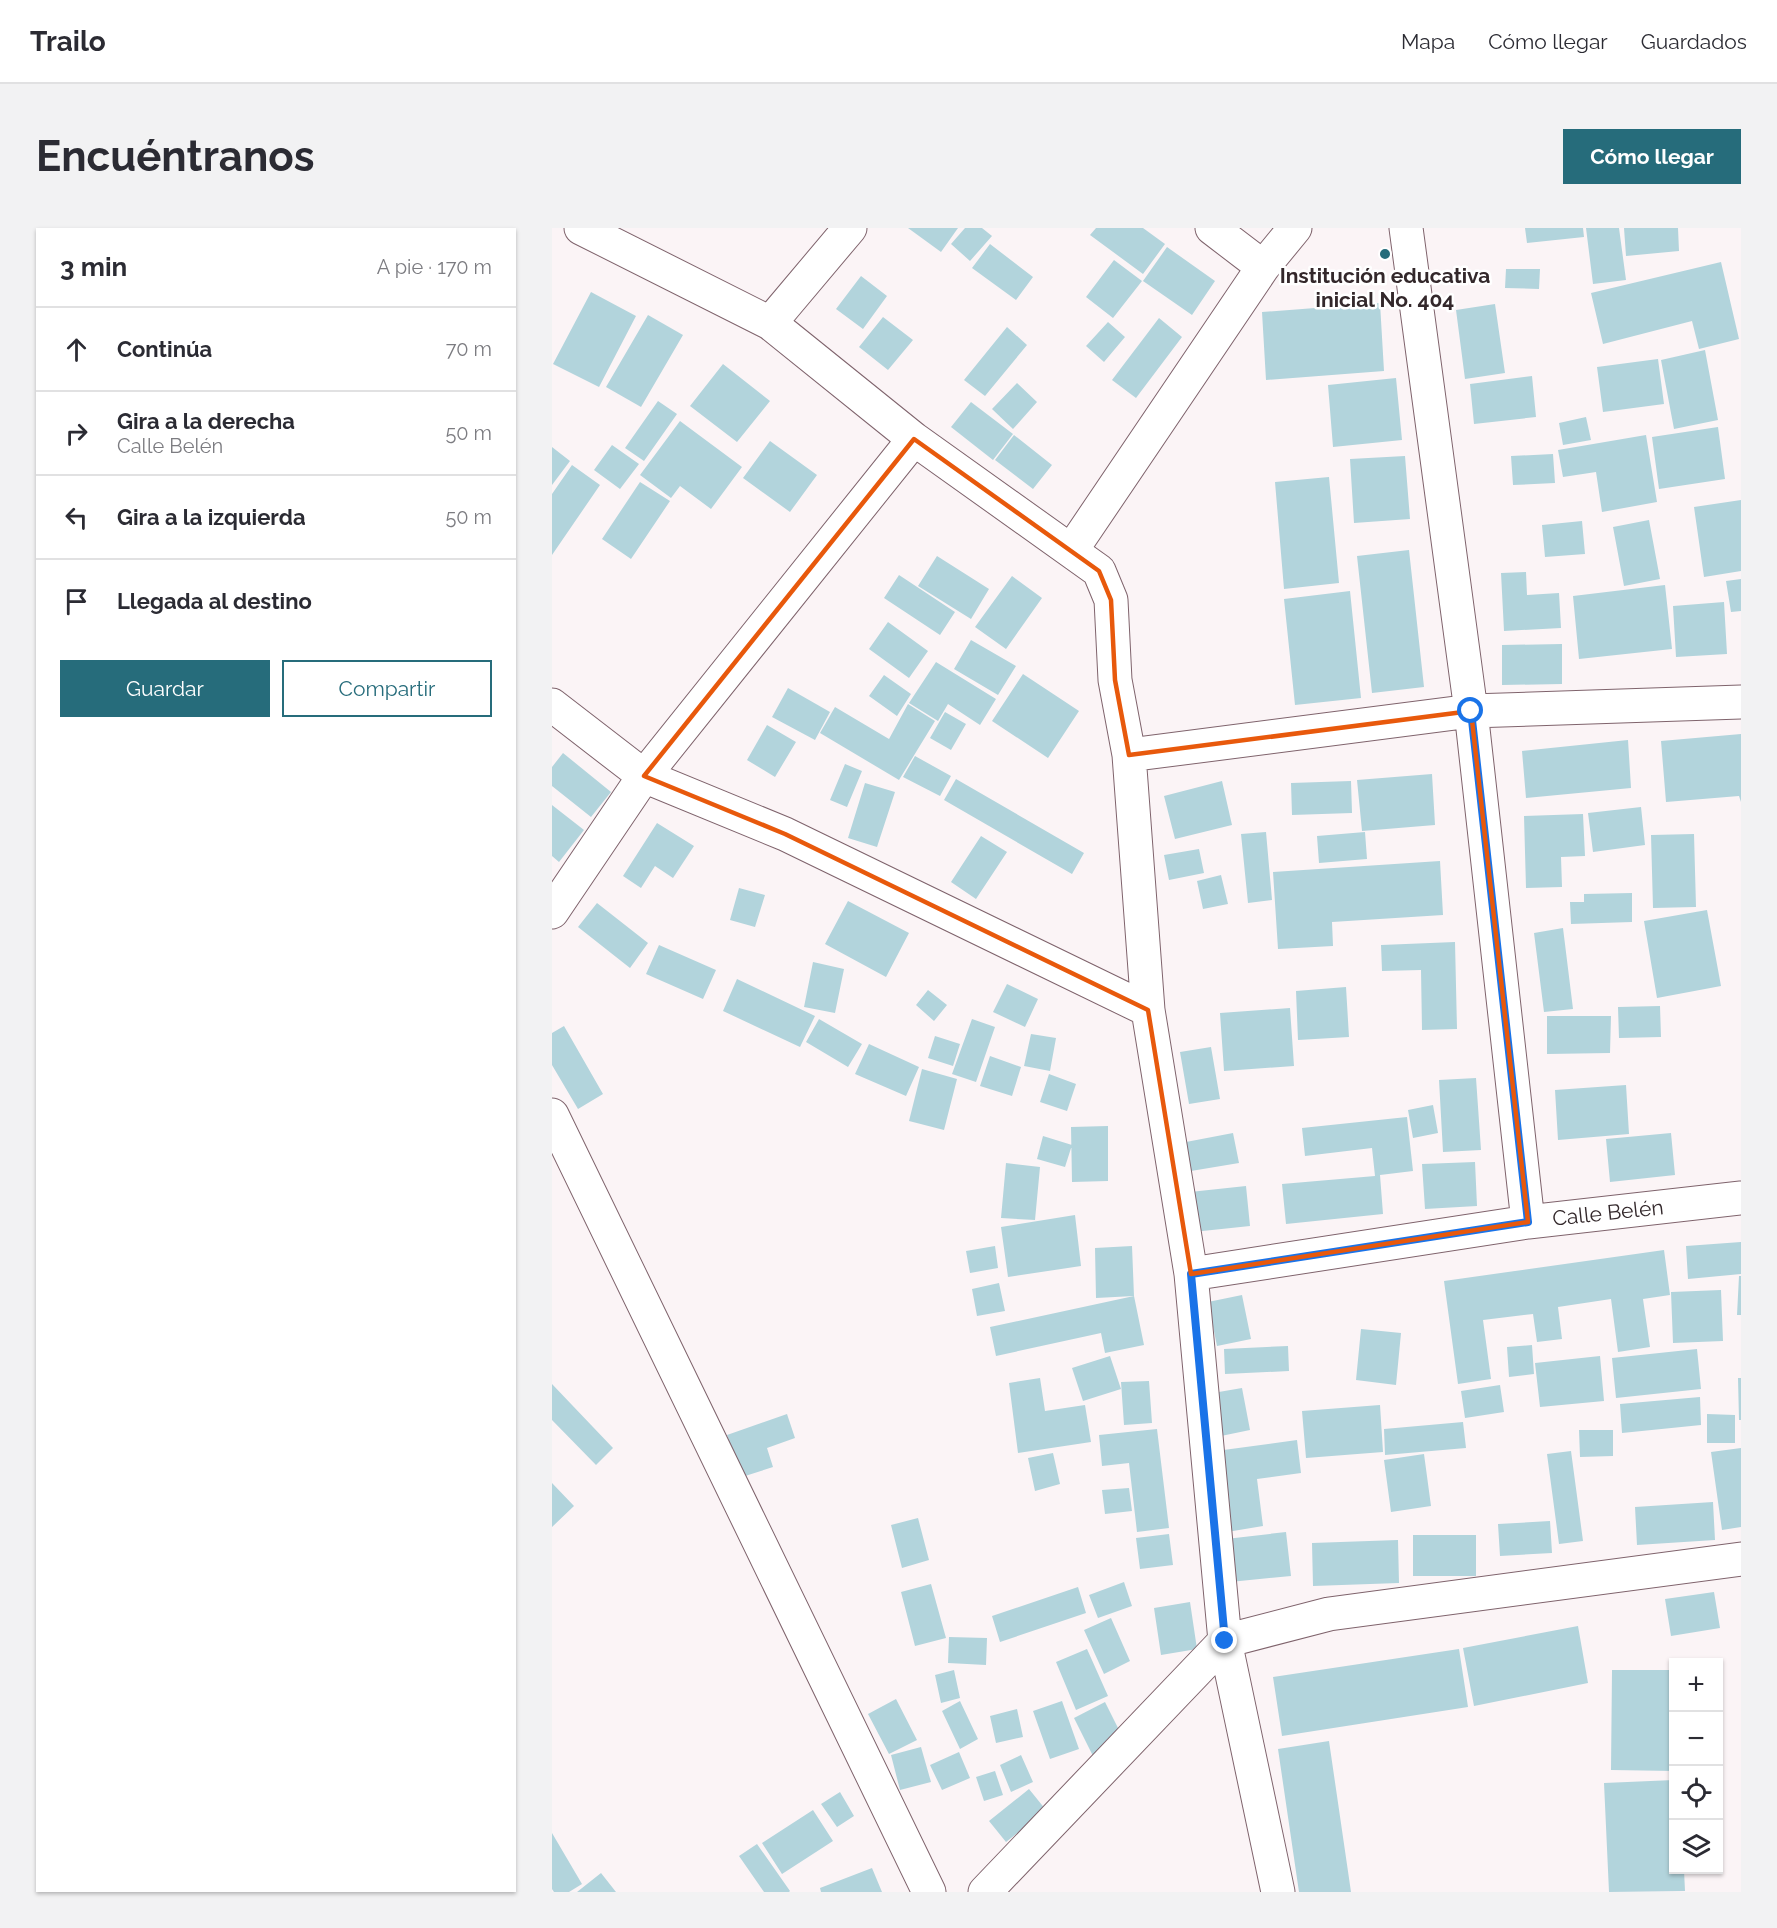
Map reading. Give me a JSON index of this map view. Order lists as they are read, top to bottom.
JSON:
{
  "streets": {
    "street": ["Calle Belén"]
  },
  "places": ["Institución educativa inicial No. 404"],
  "page": {
    "header": "Trailo",
    "nav": ["Mapa", "Cómo llegar", "Guardados"],
    "buttons": [
      "Cómo llegar",
      ["Guardar", "Compartir"]
    ],
    "title": "Encuéntranos",
    "heading": ["3 min", "A pie · 170 m"],
    "list": [
      ["Continúa", "70 m"],
      ["Gira a la derecha", "Calle Belén", "50 m"],
      ["Gira a la izquierda", "50 m"],
      "Llegada al destino"
    ],
    "map_buttons": ["+", "−"]
  }
}
